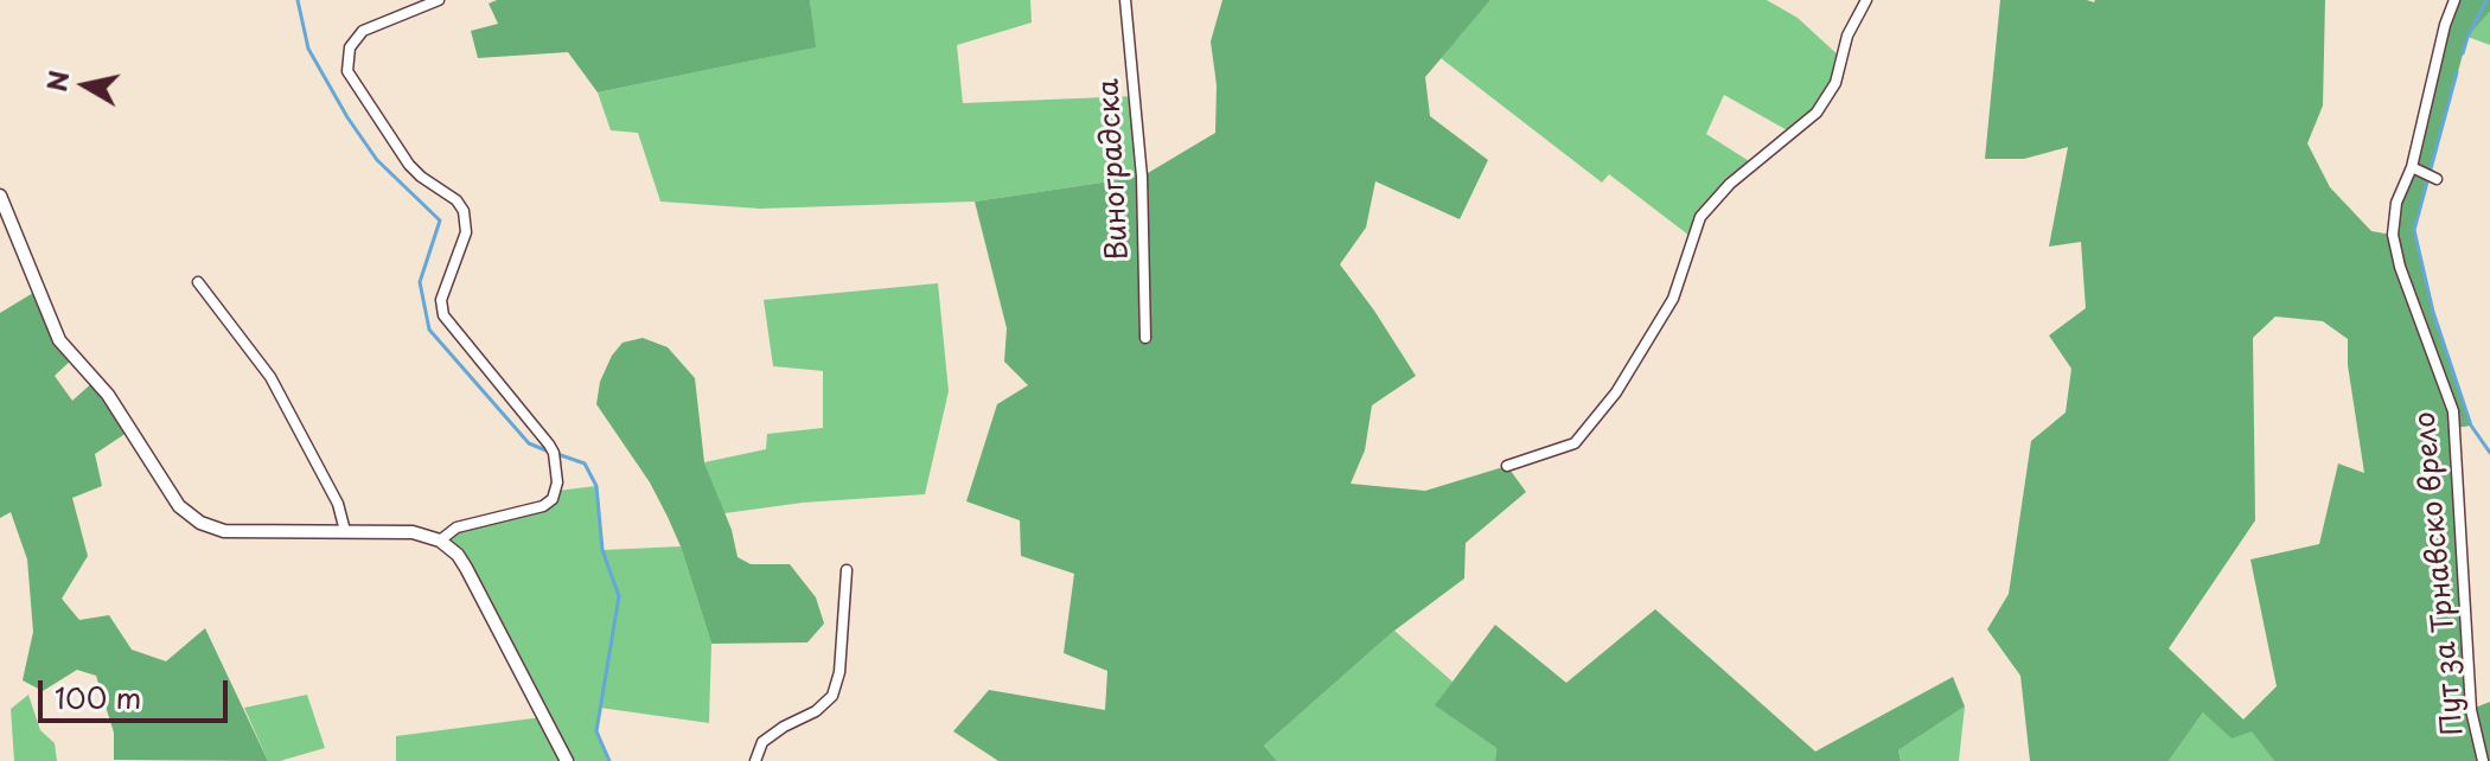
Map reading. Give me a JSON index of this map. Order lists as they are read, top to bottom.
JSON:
{
  "streets": {
    "street": ["Виноградска", "Пут за Трнавско врело"]
  },
  "scale_bar": "100 m",
  "north": "left"
}
